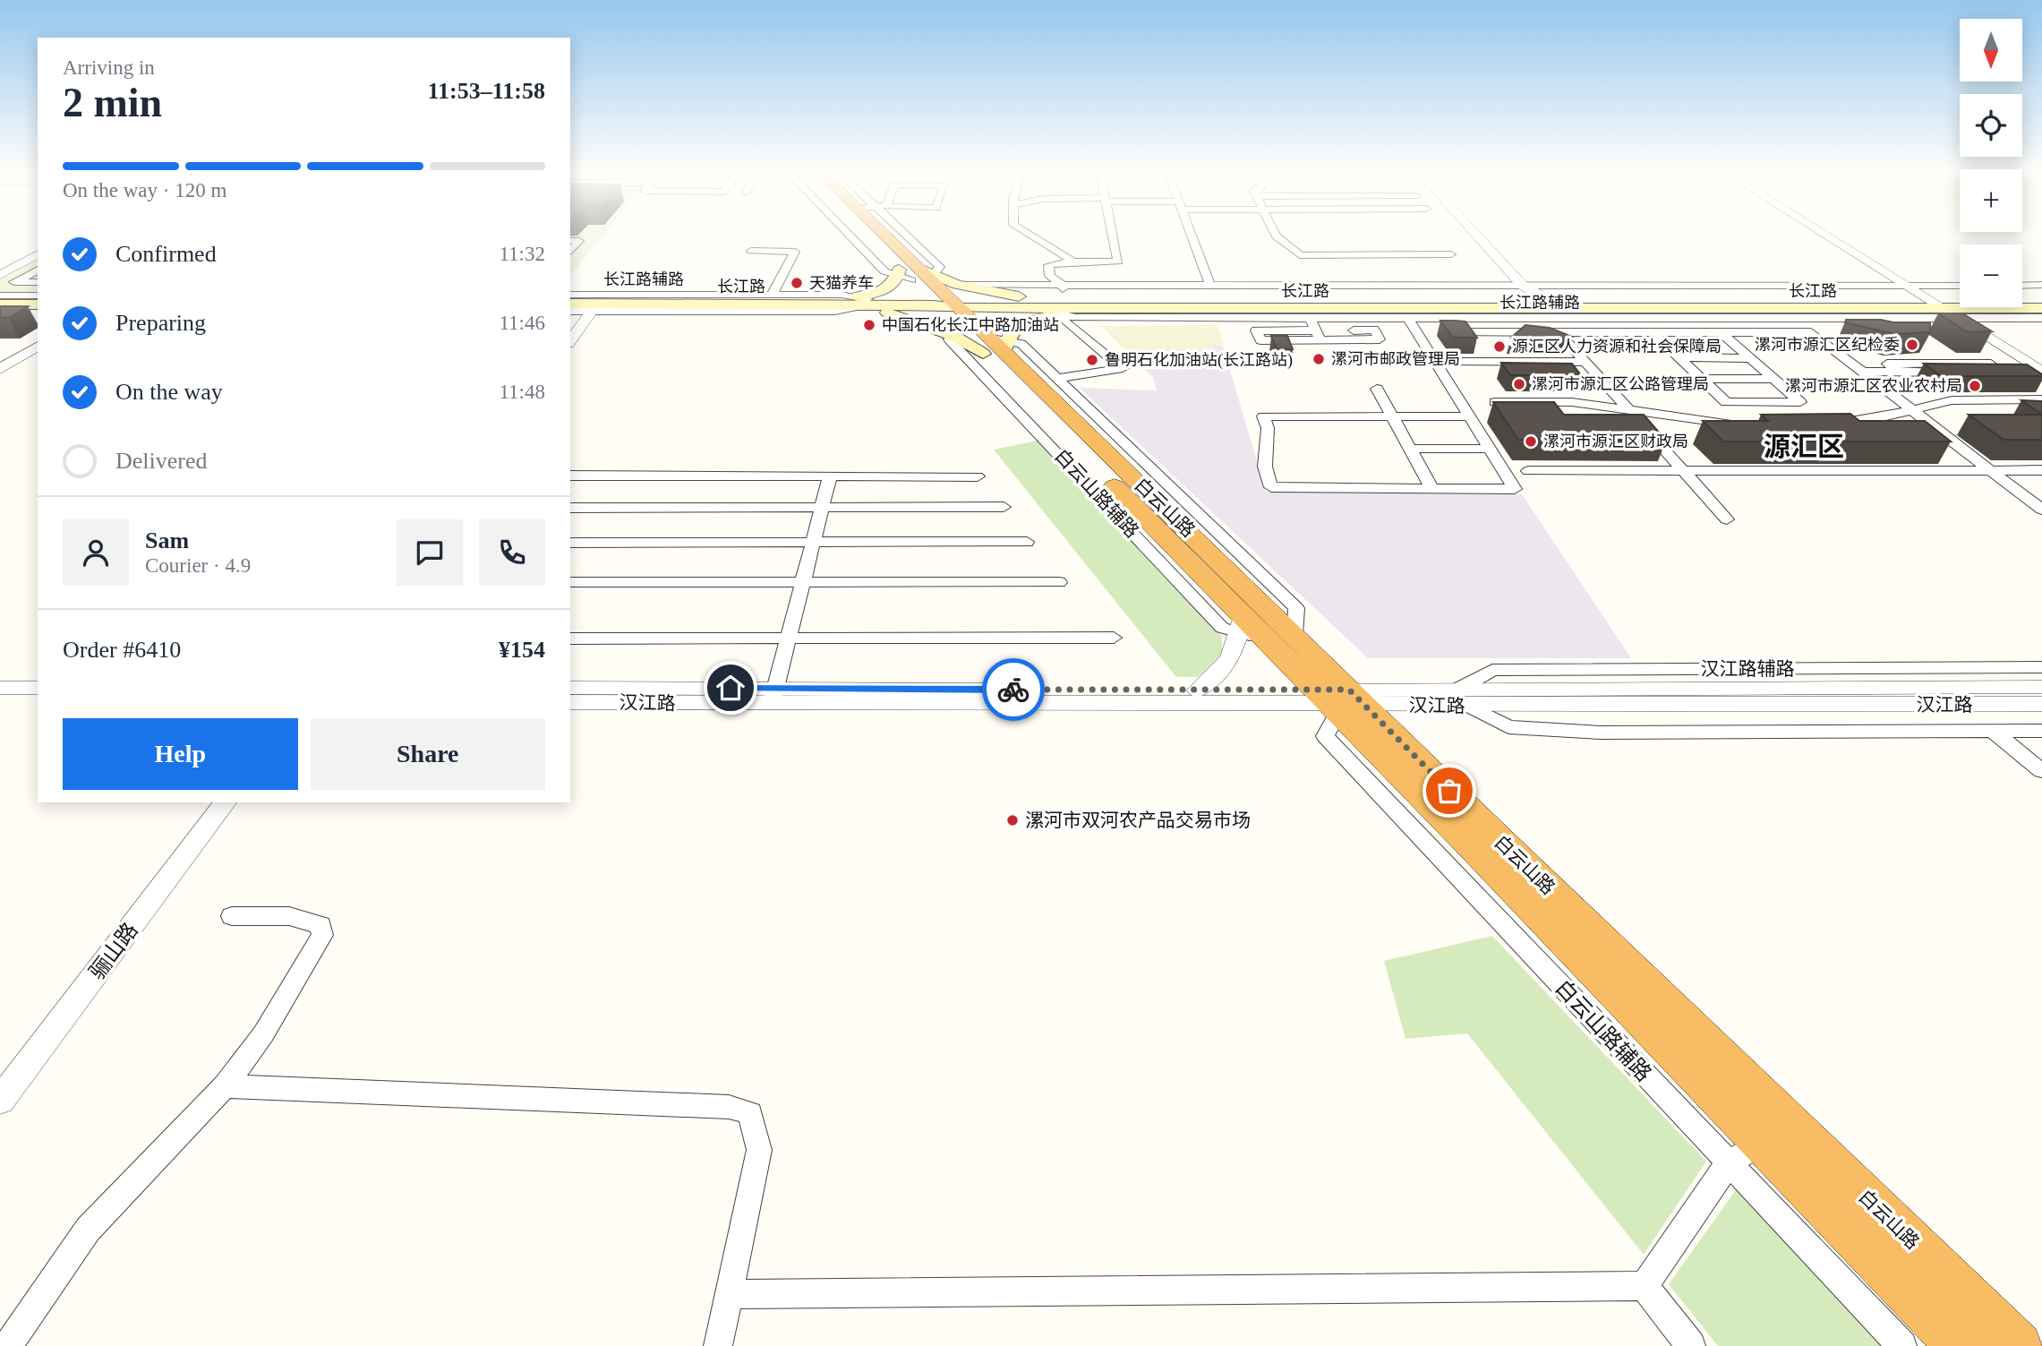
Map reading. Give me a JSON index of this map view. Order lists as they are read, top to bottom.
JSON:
{
  "streets": {
    "highway": ["白云山路"],
    "main road": ["长江路"],
    "street": [
      "长江路辅路",
      "白云山路辅路",
      "汉江路辅路",
      "汉江路",
      "骊山路"
    ]
  },
  "crossings": [
    ["长江路辅路", "长江路"],
    ["长江路辅路", "白云山路辅路"],
    ["长江路辅路", "白云山路"],
    ["长江路", "白云山路辅路"],
    ["长江路", "白云山路"],
    ["白云山路辅路", "白云山路"],
    ["白云山路辅路", "汉江路"],
    ["白云山路", "汉江路"],
    ["汉江路辅路", "汉江路"]
  ],
  "districts": ["源汇区"],
  "places": [
    "天猫养车",
    "中国石化长江中路加油站",
    "漯河市源汇区纪检委",
    "源汇区人力资源和社会保障局",
    "漯河市邮政管理局",
    "鲁明石化加油站(长江路站)",
    "漯河市源汇区公路管理局",
    "漯河市源汇区农业农村局",
    "漯河市源汇区财政局",
    "漯河市双河农产品交易市场"
  ],
  "north": "bottom",
  "page": {
    "map_buttons": ["+", "−"],
    "heading": ["2 min", "Arriving in", "11:53–11:58"],
    "panel": [
      "Sam",
      "Courier · 4.9",
      "Order #6410",
      "¥154"
    ],
    "bar": "On the way · 120 m",
    "list": [
      ["Confirmed", "11:32"],
      ["Preparing", "11:46"],
      ["On the way", "11:48"],
      "Delivered"
    ],
    "buttons": ["Help", "Share"]
  }
}
